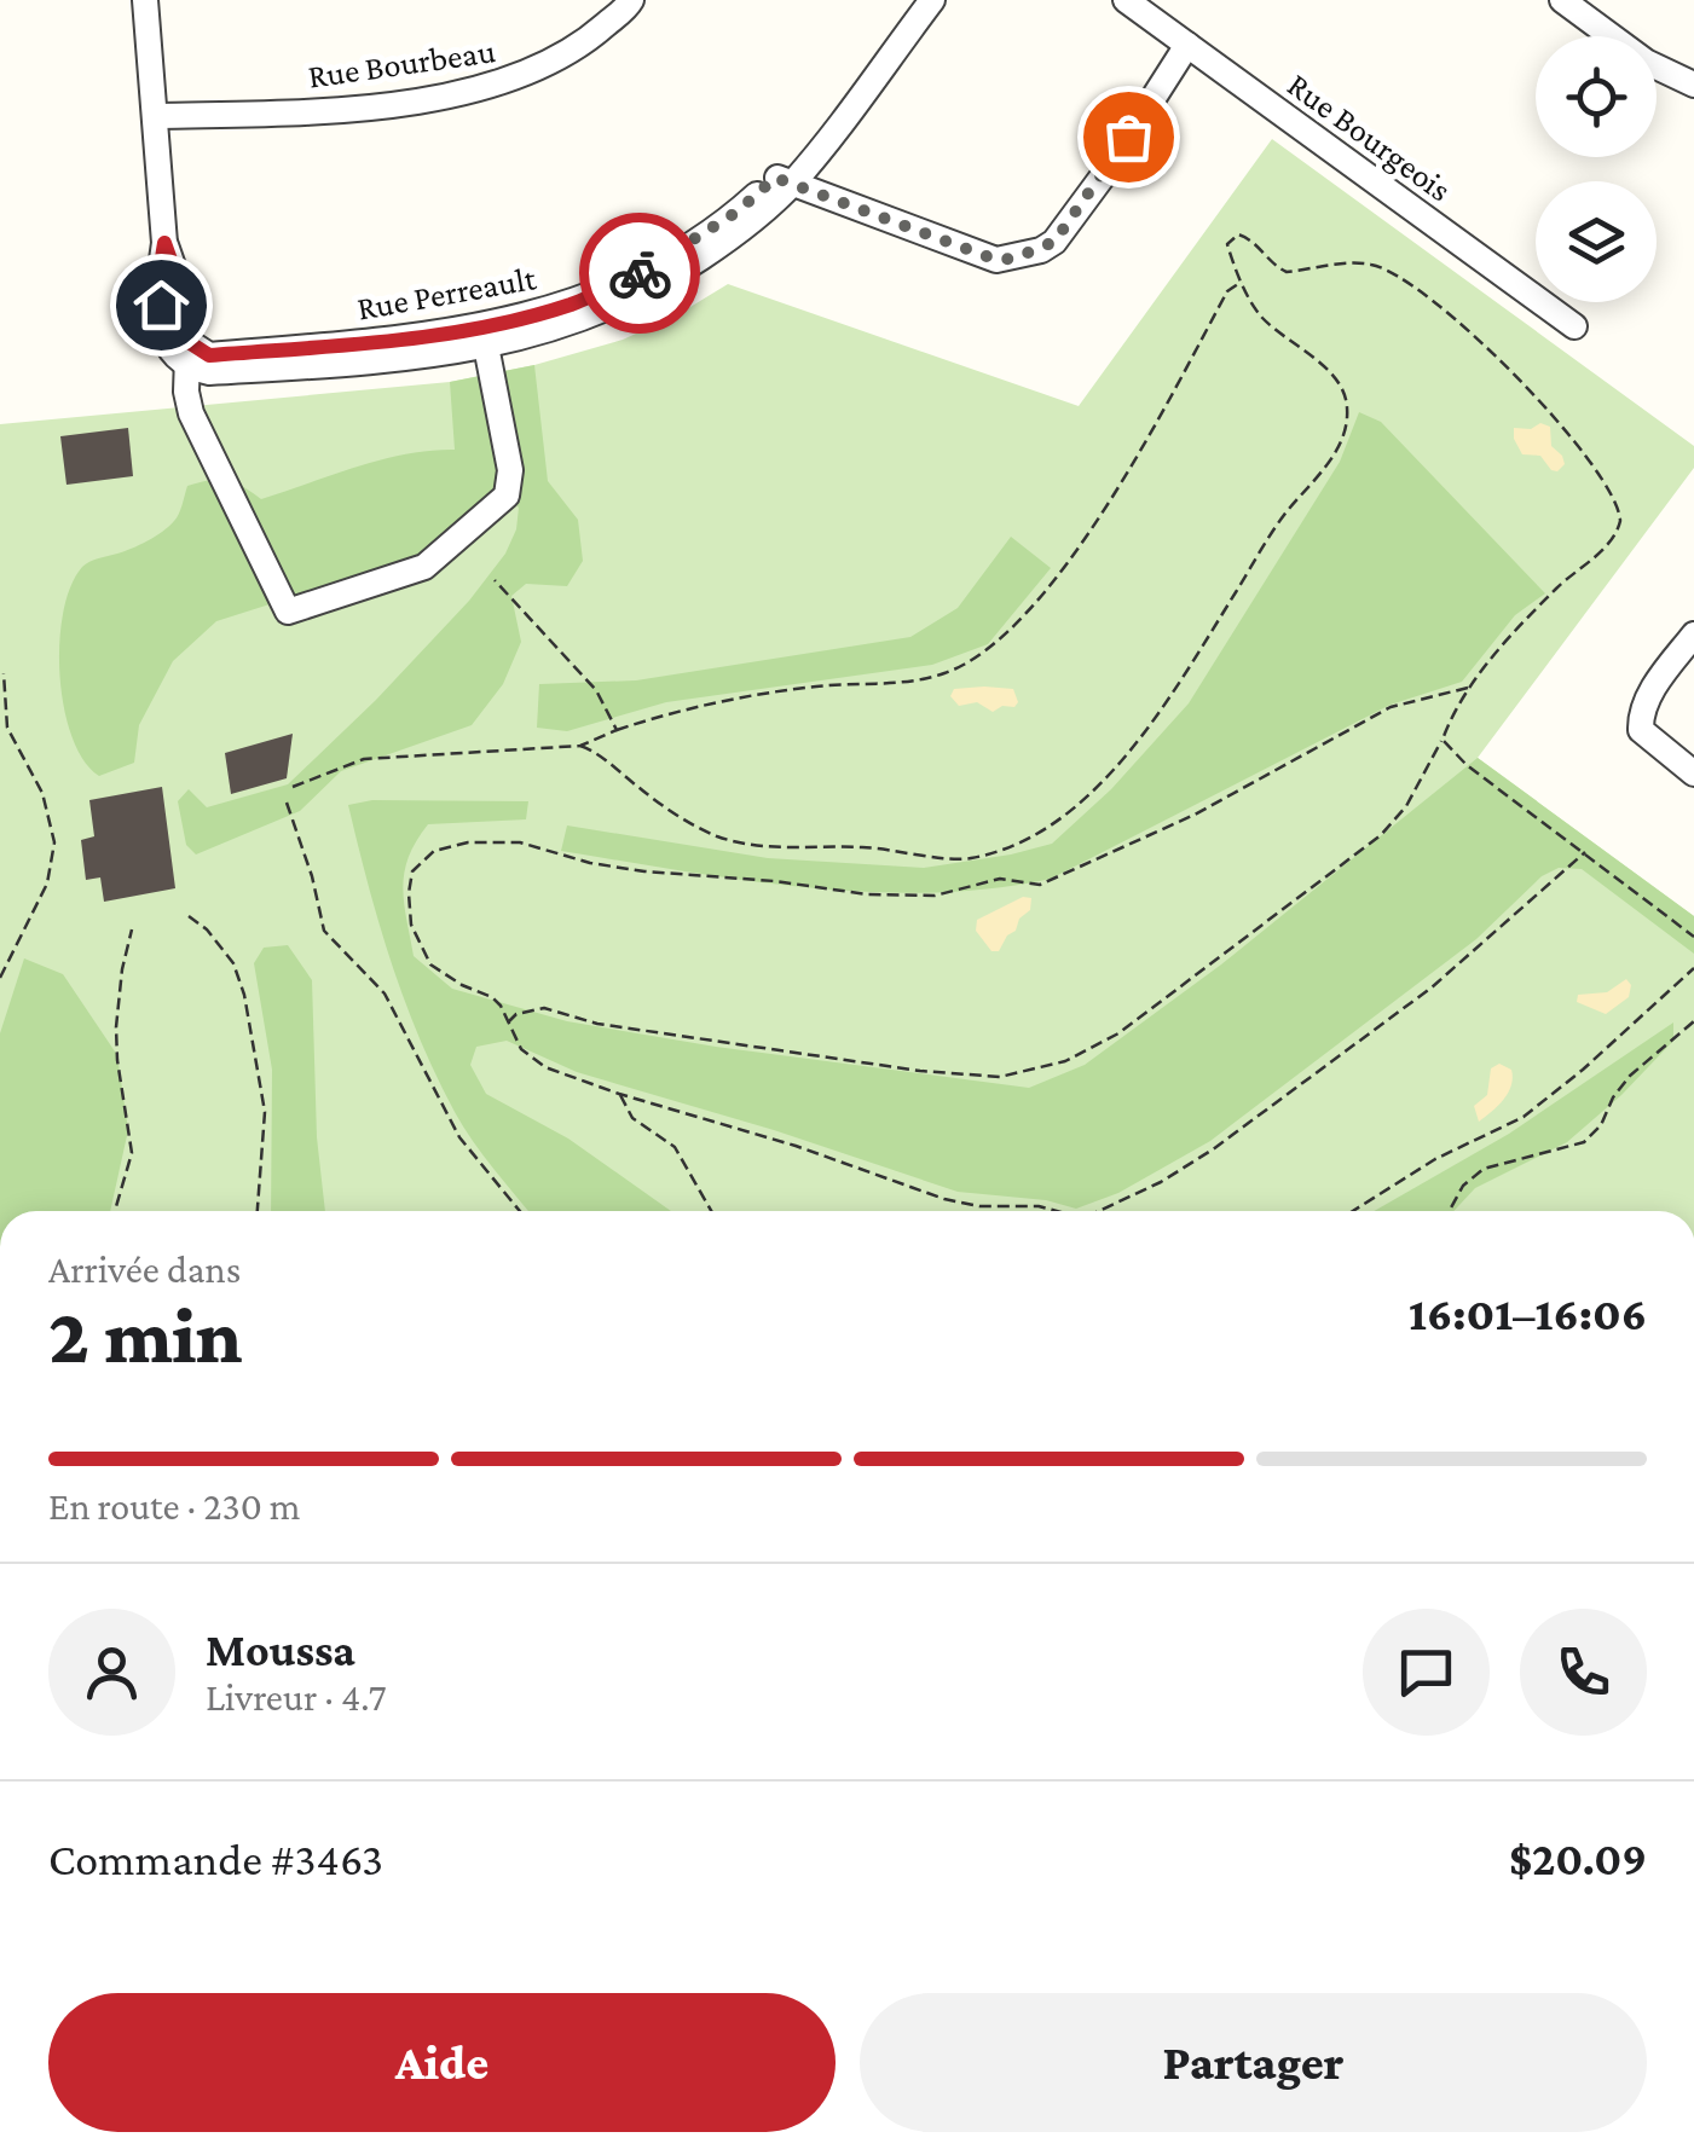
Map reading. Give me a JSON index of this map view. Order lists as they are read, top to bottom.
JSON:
{
  "streets": {
    "street": ["Rue Bourbeau", "Rue Bourgeois", "Rue Perreault"]
  },
  "page": {
    "heading": ["2 min", "Arrivée dans", "16:01–16:06"],
    "panel": [
      "Moussa",
      "Livreur · 4.7",
      "Commande #3463",
      "$20.09"
    ],
    "bar": "En route · 230 m",
    "buttons": ["Aide", "Partager"]
  }
}
